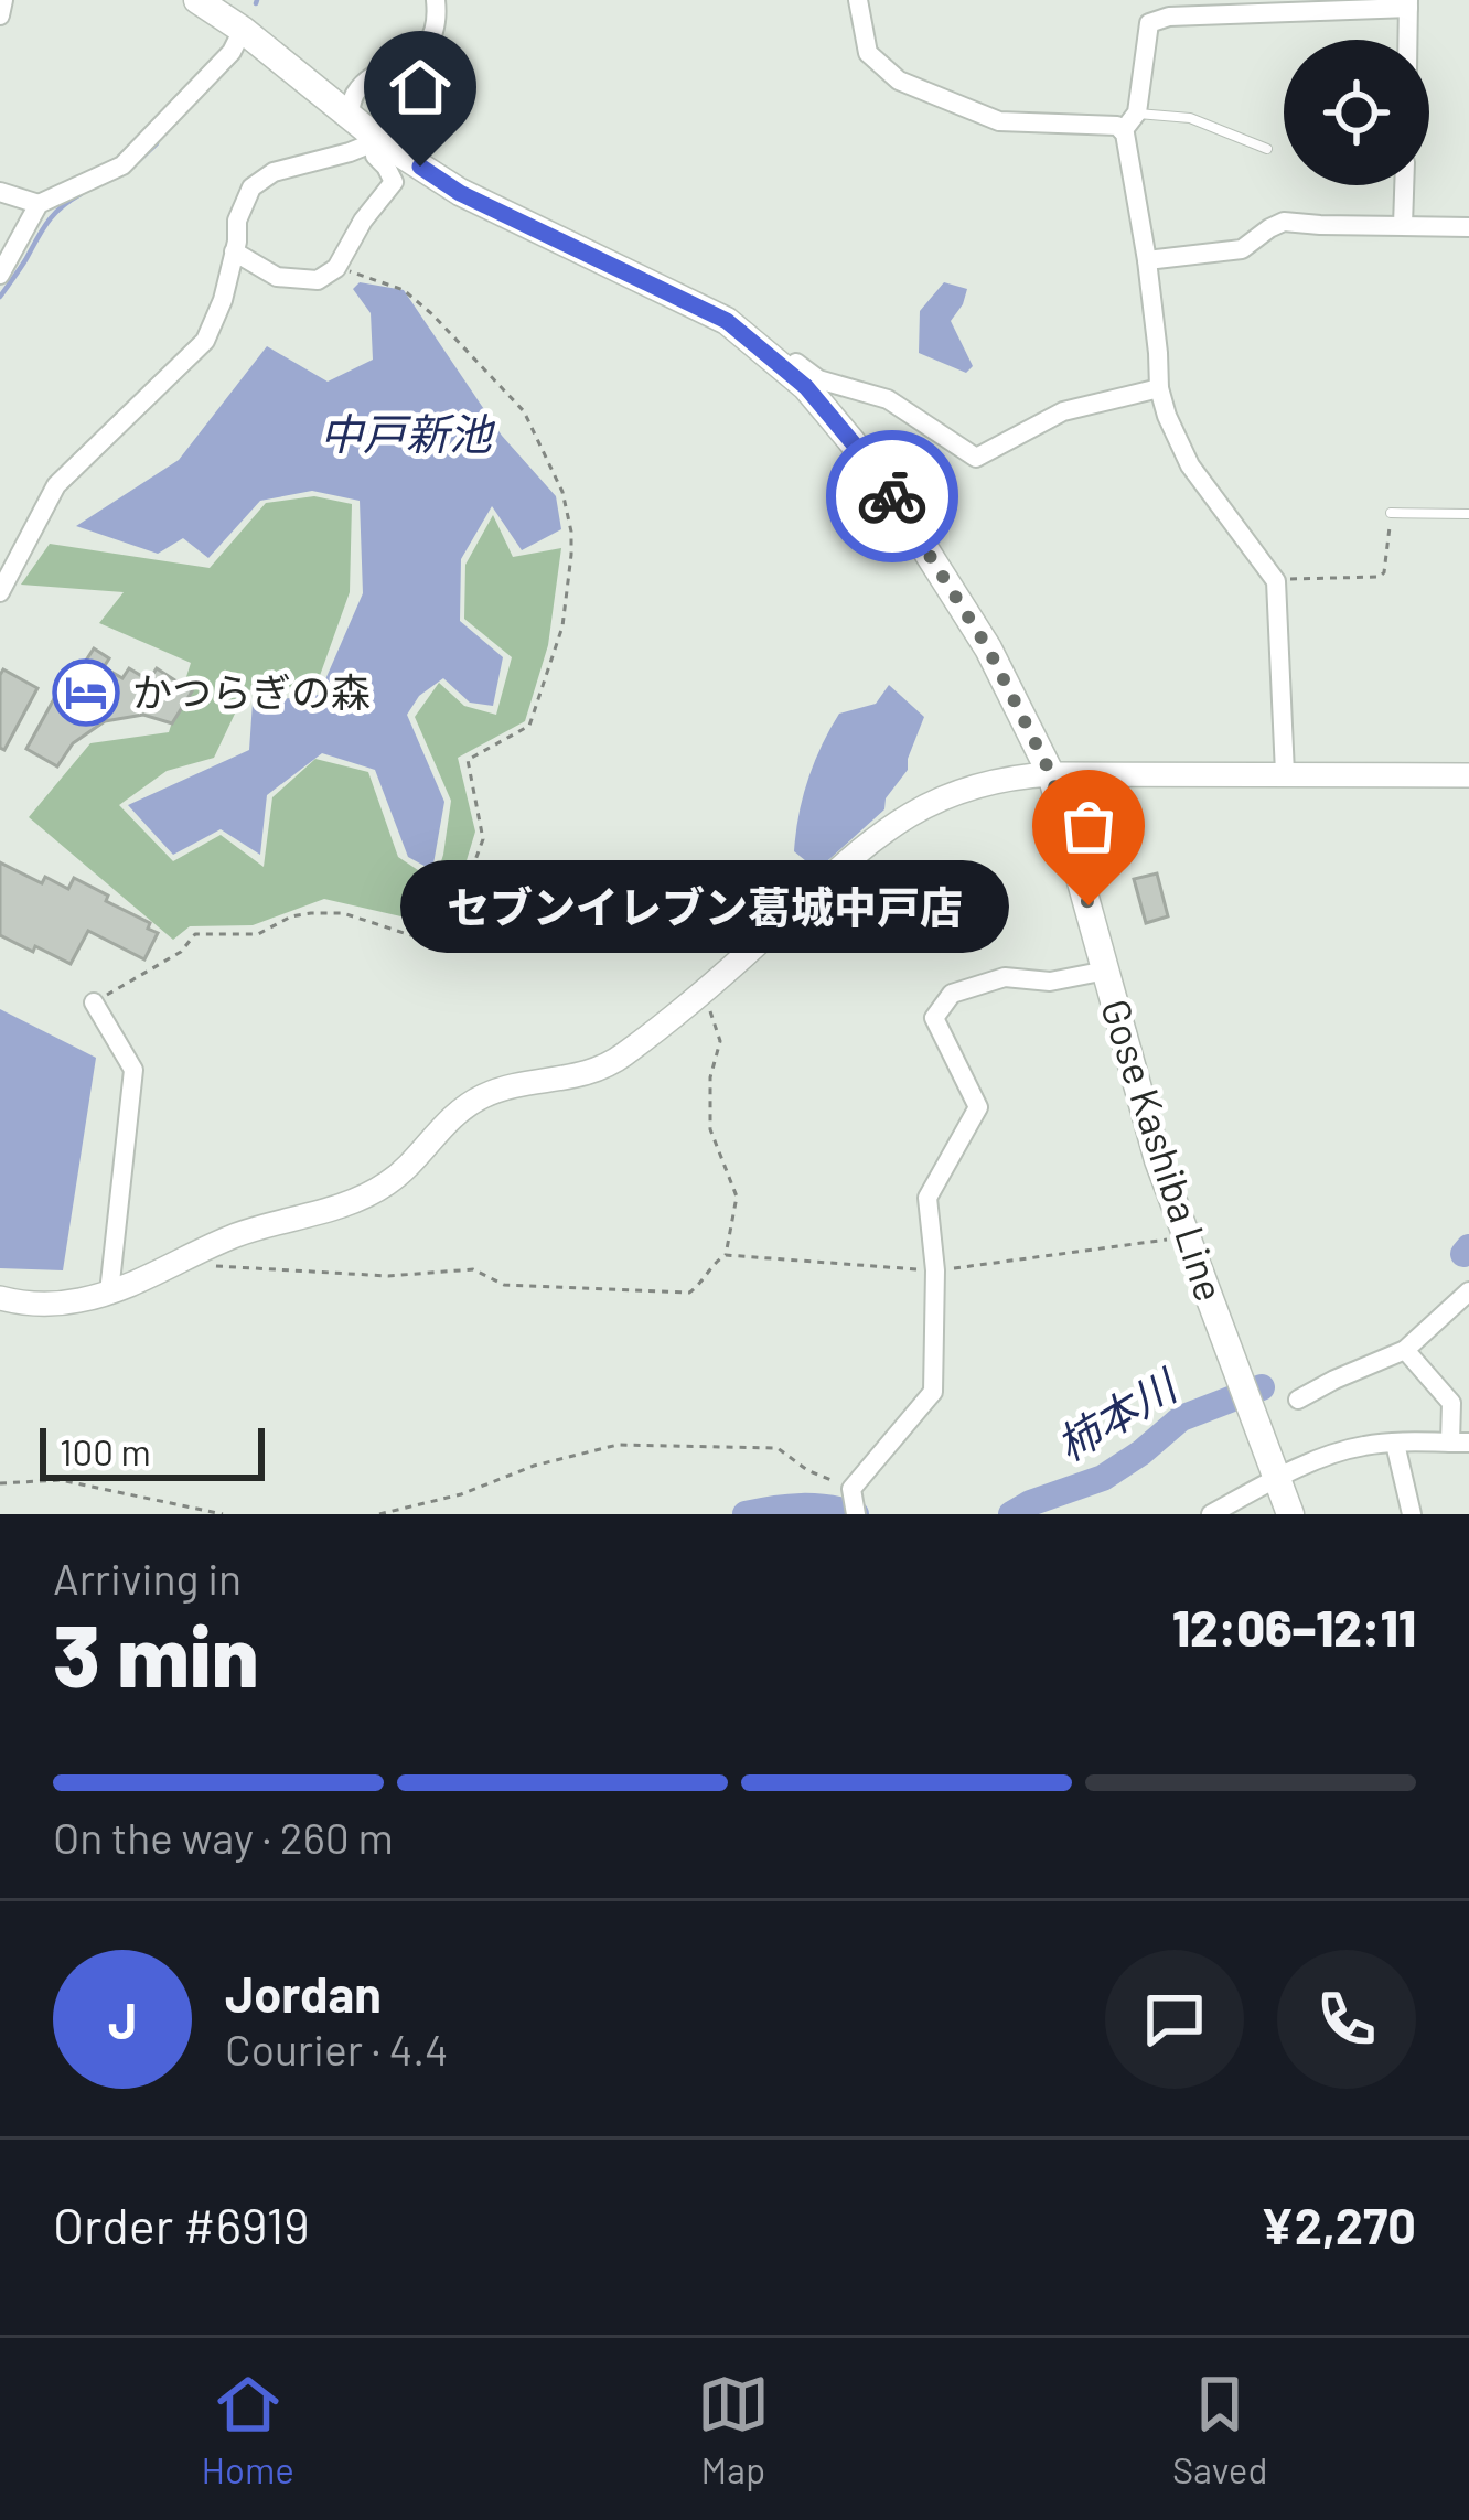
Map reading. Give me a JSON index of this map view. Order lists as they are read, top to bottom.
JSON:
{
  "streets": {
    "main road": ["Gose Kashiba Line"]
  },
  "water": ["中戸新池", "柿本川"],
  "places": {
    "hotel": ["かつらぎの森"],
    "other": ["セブンイレブン葛城中戸店"]
  },
  "scale_bar": "100 m",
  "page": {
    "bubble": "セブンイレブン葛城中戸店",
    "scale": "100 m",
    "heading": ["3 min", "Arriving in", "12:06–12:11"],
    "panel": [
      "Jordan",
      "Courier · 4.4",
      "Order #6919",
      "¥2,270"
    ],
    "bar": "On the way · 260 m",
    "round": "J",
    "tabs": ["Home", "Map", "Saved"]
  }
}
